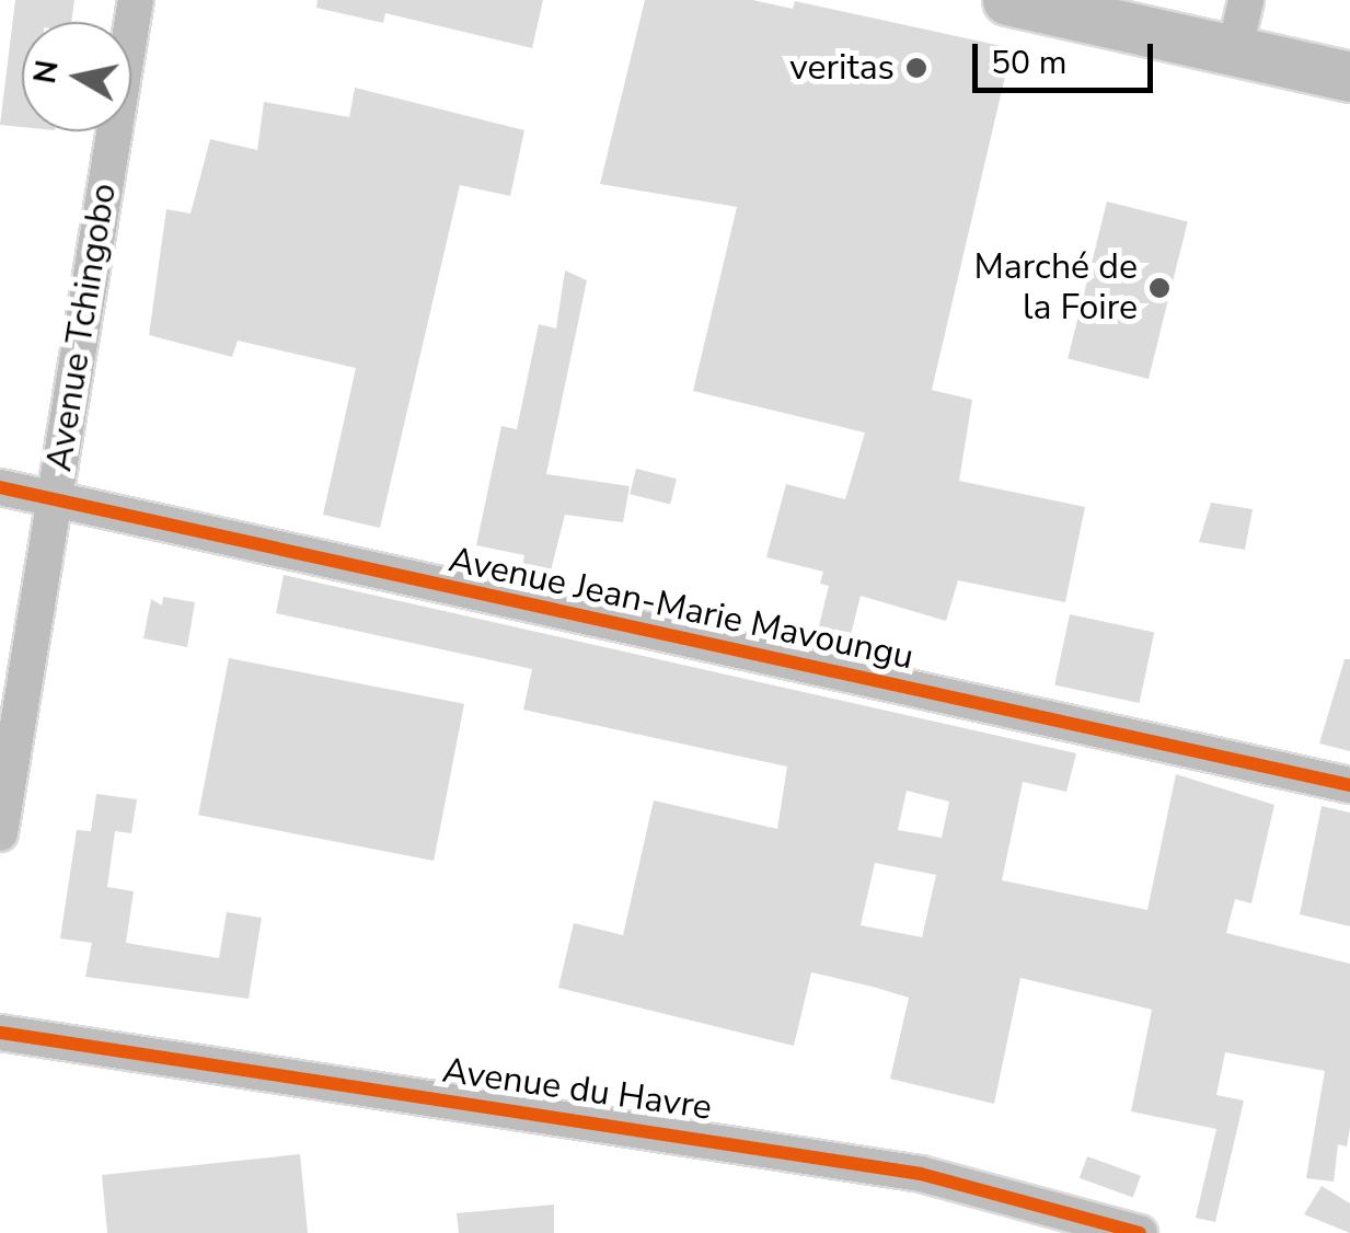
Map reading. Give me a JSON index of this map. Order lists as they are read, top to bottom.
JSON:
{
  "streets": {
    "street": ["Avenue Tchingobo", "Avenue Jean-Marie Mavoungu", "Avenue du Havre"]
  },
  "crossings": [
    ["Avenue Tchingobo", "Avenue Jean-Marie Mavoungu"]
  ],
  "places": ["veritas", "Marché de la Foire"],
  "scale_bar": "50 m",
  "north": "left"
}
